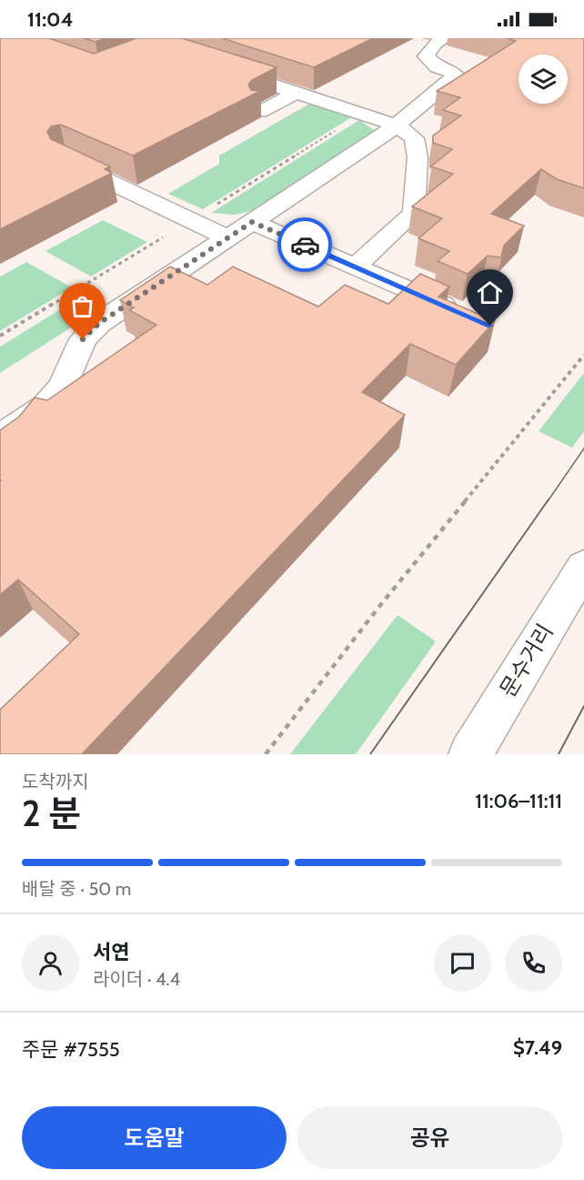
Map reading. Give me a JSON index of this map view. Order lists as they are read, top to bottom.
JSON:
{
  "streets": {
    "street": ["문수거리"]
  },
  "page": {
    "status": "11:04",
    "heading": ["2 분", "도착까지", "11:06–11:11"],
    "panel": [
      "서연",
      "라이더 · 4.4",
      "주문 #7555",
      "$7.49"
    ],
    "bar": "배달 중 · 50 m",
    "buttons": ["도움말", "공유"]
  }
}
